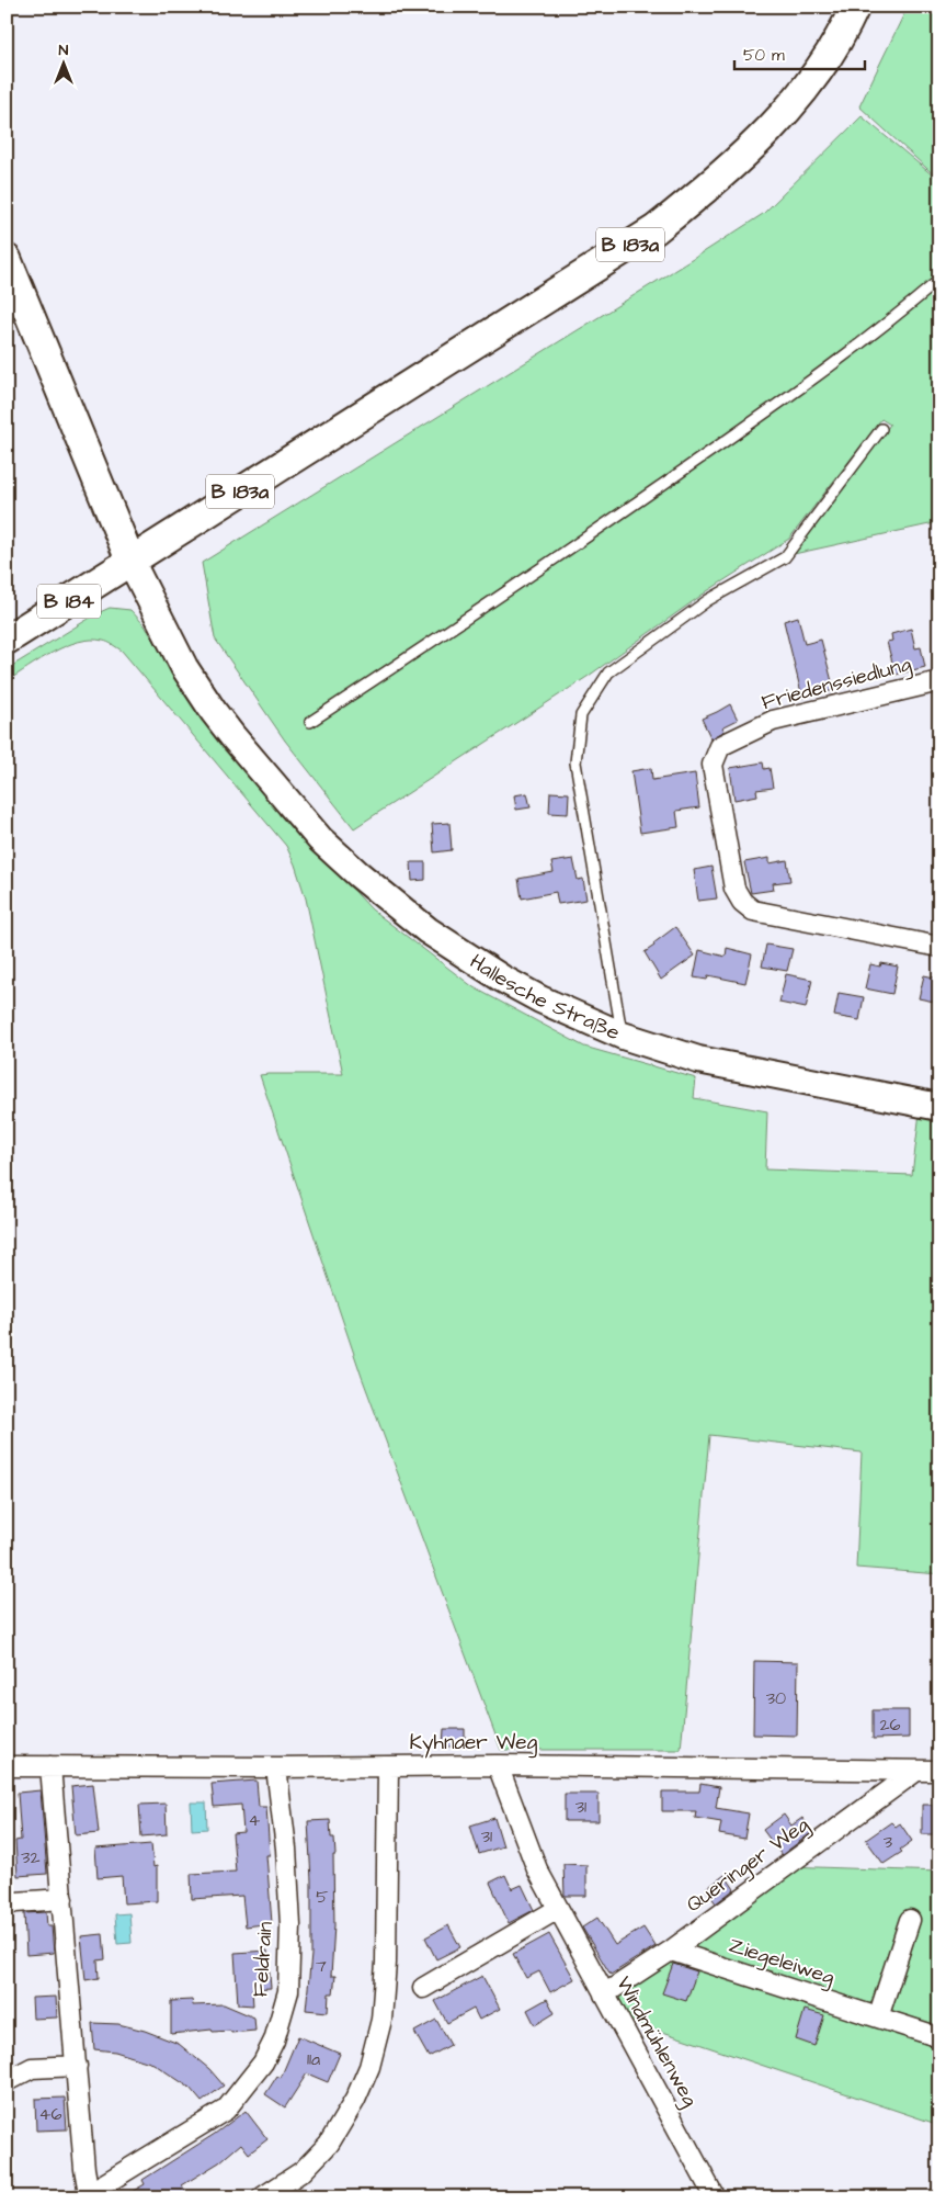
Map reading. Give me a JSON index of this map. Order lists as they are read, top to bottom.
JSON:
{
  "streets": {
    "main road": ["B 183a", "B 184"],
    "street": [
      "Friedenssiedlung",
      "Hallesche Straße",
      "Kyhnaer Weg",
      "Queringer Weg",
      "Feldrain",
      "Ziegeleiweg",
      "Windmühlenweg"
    ]
  },
  "crossings": [
    ["B 183a", "B 184"],
    ["B 183a", "Hallesche Straße"],
    ["B 184", "Hallesche Straße"],
    ["Kyhnaer Weg", "Queringer Weg"],
    ["Kyhnaer Weg", "Feldrain"],
    ["Kyhnaer Weg", "Windmühlenweg"],
    ["Queringer Weg", "Ziegeleiweg"],
    ["Queringer Weg", "Windmühlenweg"]
  ],
  "house_numbers": [
    "30",
    "26",
    "31",
    "4",
    "31",
    "3",
    "32",
    "5",
    "7",
    "11a",
    "46"
  ],
  "scale_bar": "50 m",
  "north": "top"
}
